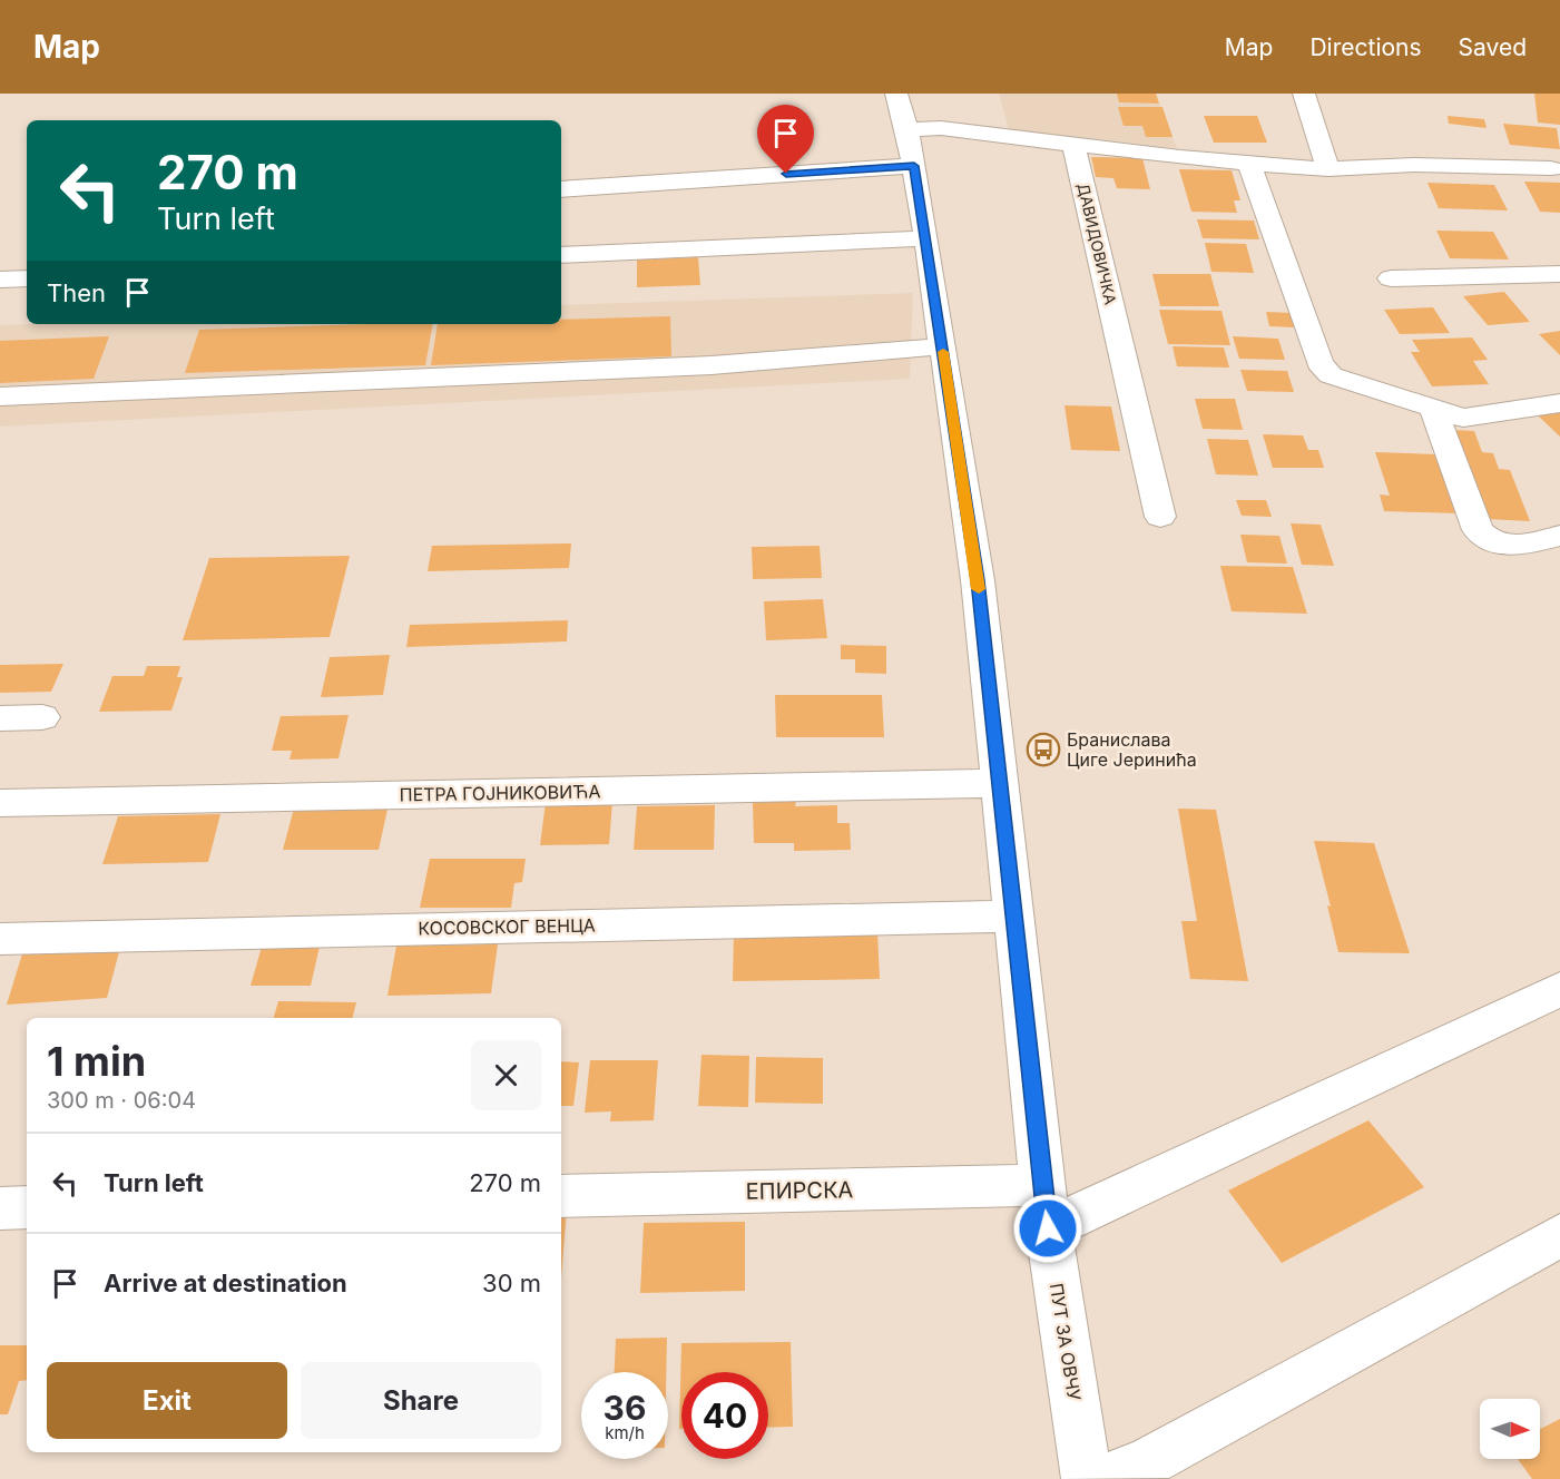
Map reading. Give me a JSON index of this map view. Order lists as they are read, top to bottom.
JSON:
{
  "streets": {
    "street": [
      "ДАВИДОВИЧКА",
      "ПЕТРА ГОЈНИКОВИЋА",
      "КОСОВСКОГ ВЕНЦА",
      "ЕПИРСКА",
      "ПУТ ЗА ОВЧУ"
    ]
  },
  "crossings": [
    ["ПЕТРА ГОЈНИКОВИЋА", "ПУТ ЗА ОВЧУ"],
    ["КОСОВСКОГ ВЕНЦА", "ПУТ ЗА ОВЧУ"],
    ["ЕПИРСКА", "ПУТ ЗА ОВЧУ"]
  ],
  "places": {
    "bus stop": ["Бранислава Циге Јеринића"]
  },
  "north": "right",
  "page": {
    "header": "Map",
    "nav": ["Map", "Directions", "Saved"],
    "turn": ["270 m", "Turn left"],
    "then": "Then",
    "heading": ["1 min", "300 m · 06:04"],
    "list": [
      {
        "name": "Turn left",
        "value": "270 m"
      },
      {
        "name": "Arrive at destination",
        "value": "30 m"
      }
    ],
    "buttons": ["Exit", "Share"],
    "speed": "36 km/h",
    "limit": "40"
  }
}
